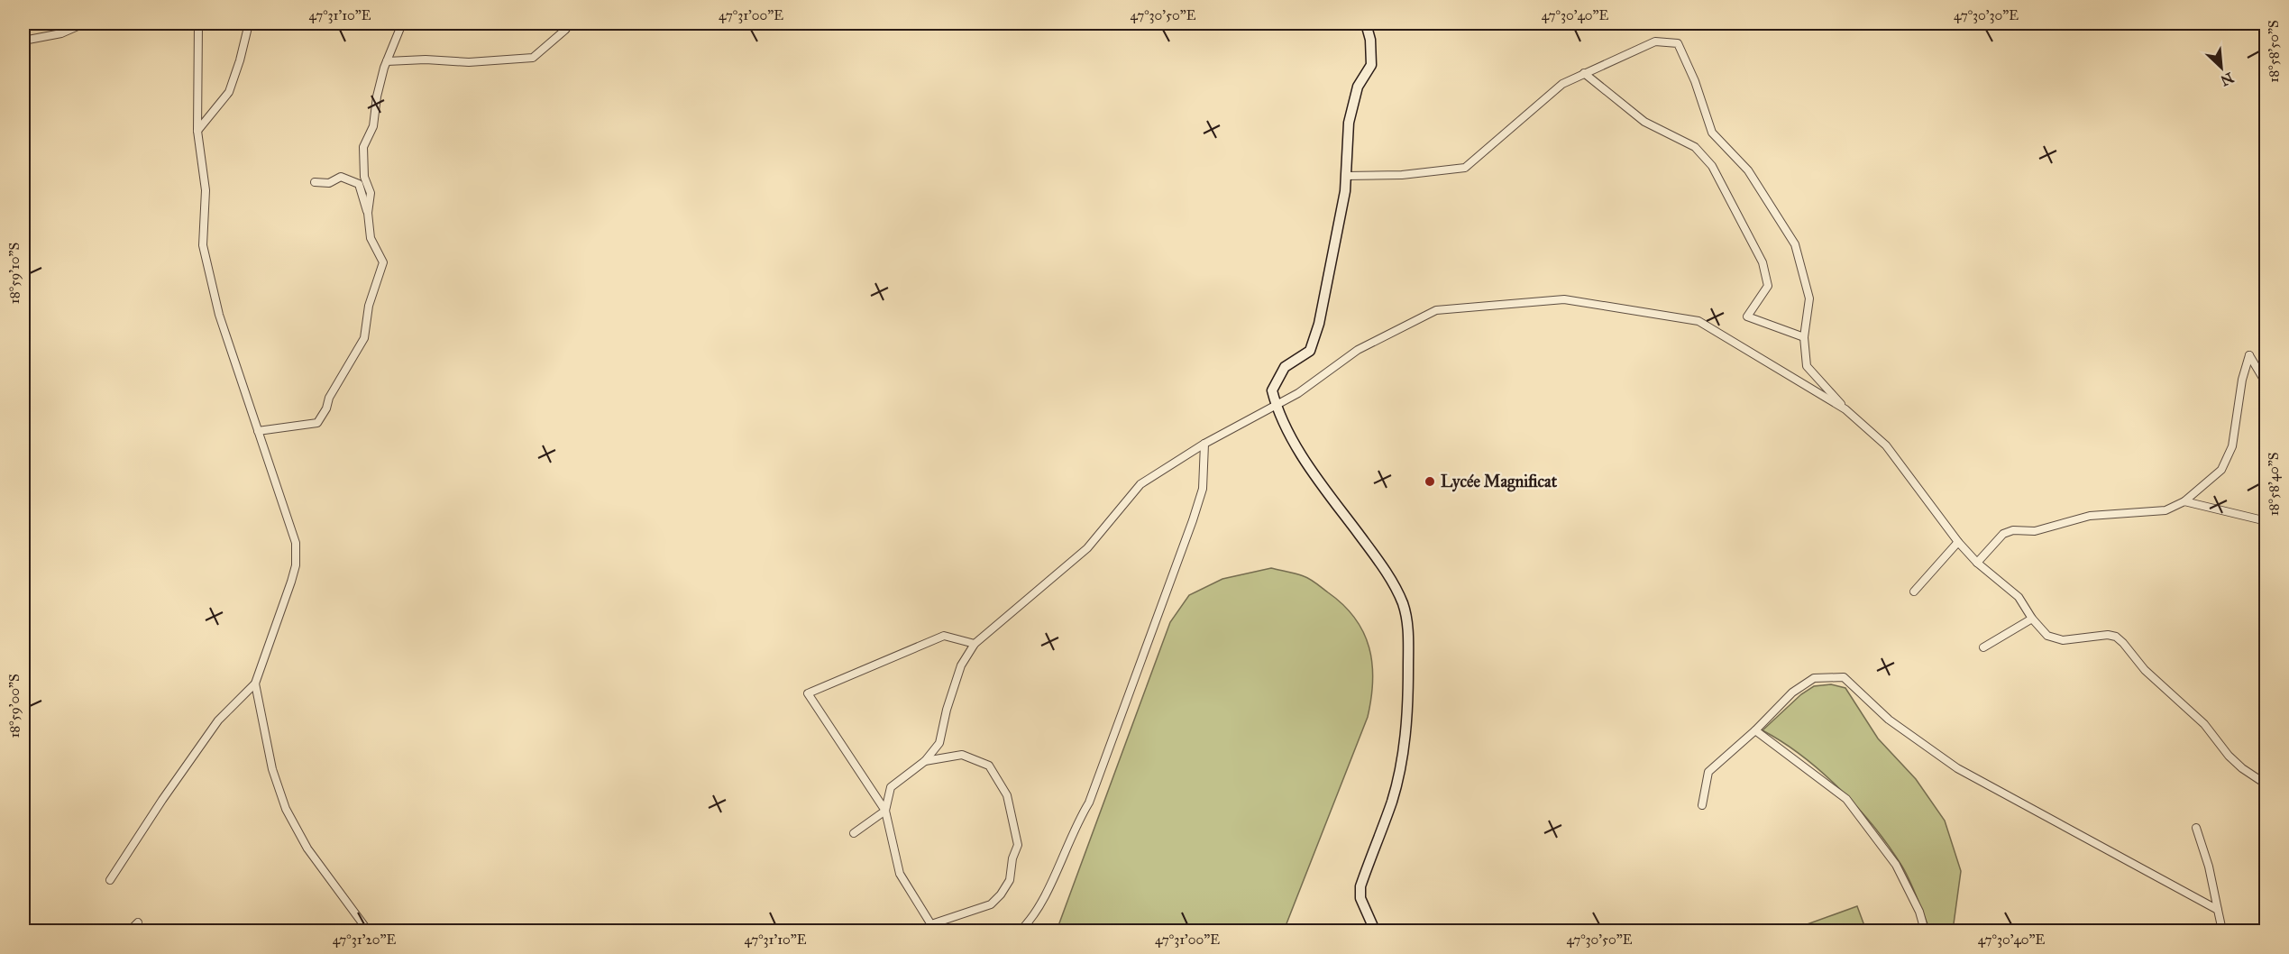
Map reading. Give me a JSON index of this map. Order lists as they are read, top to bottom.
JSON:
{
  "places": ["Lycée Magnificat"],
  "north": "bottom right",
  "coordinates": [
    "47°31'10\"E",
    "47°31'00\"E",
    "47°30'50\"E",
    "47°30'40\"E",
    "47°30'30\"E",
    "18°58'50\"S",
    "18°59'10\"S",
    "18°58'40\"S",
    "18°59'00\"S",
    "47°31'20\"E"
  ]
}
